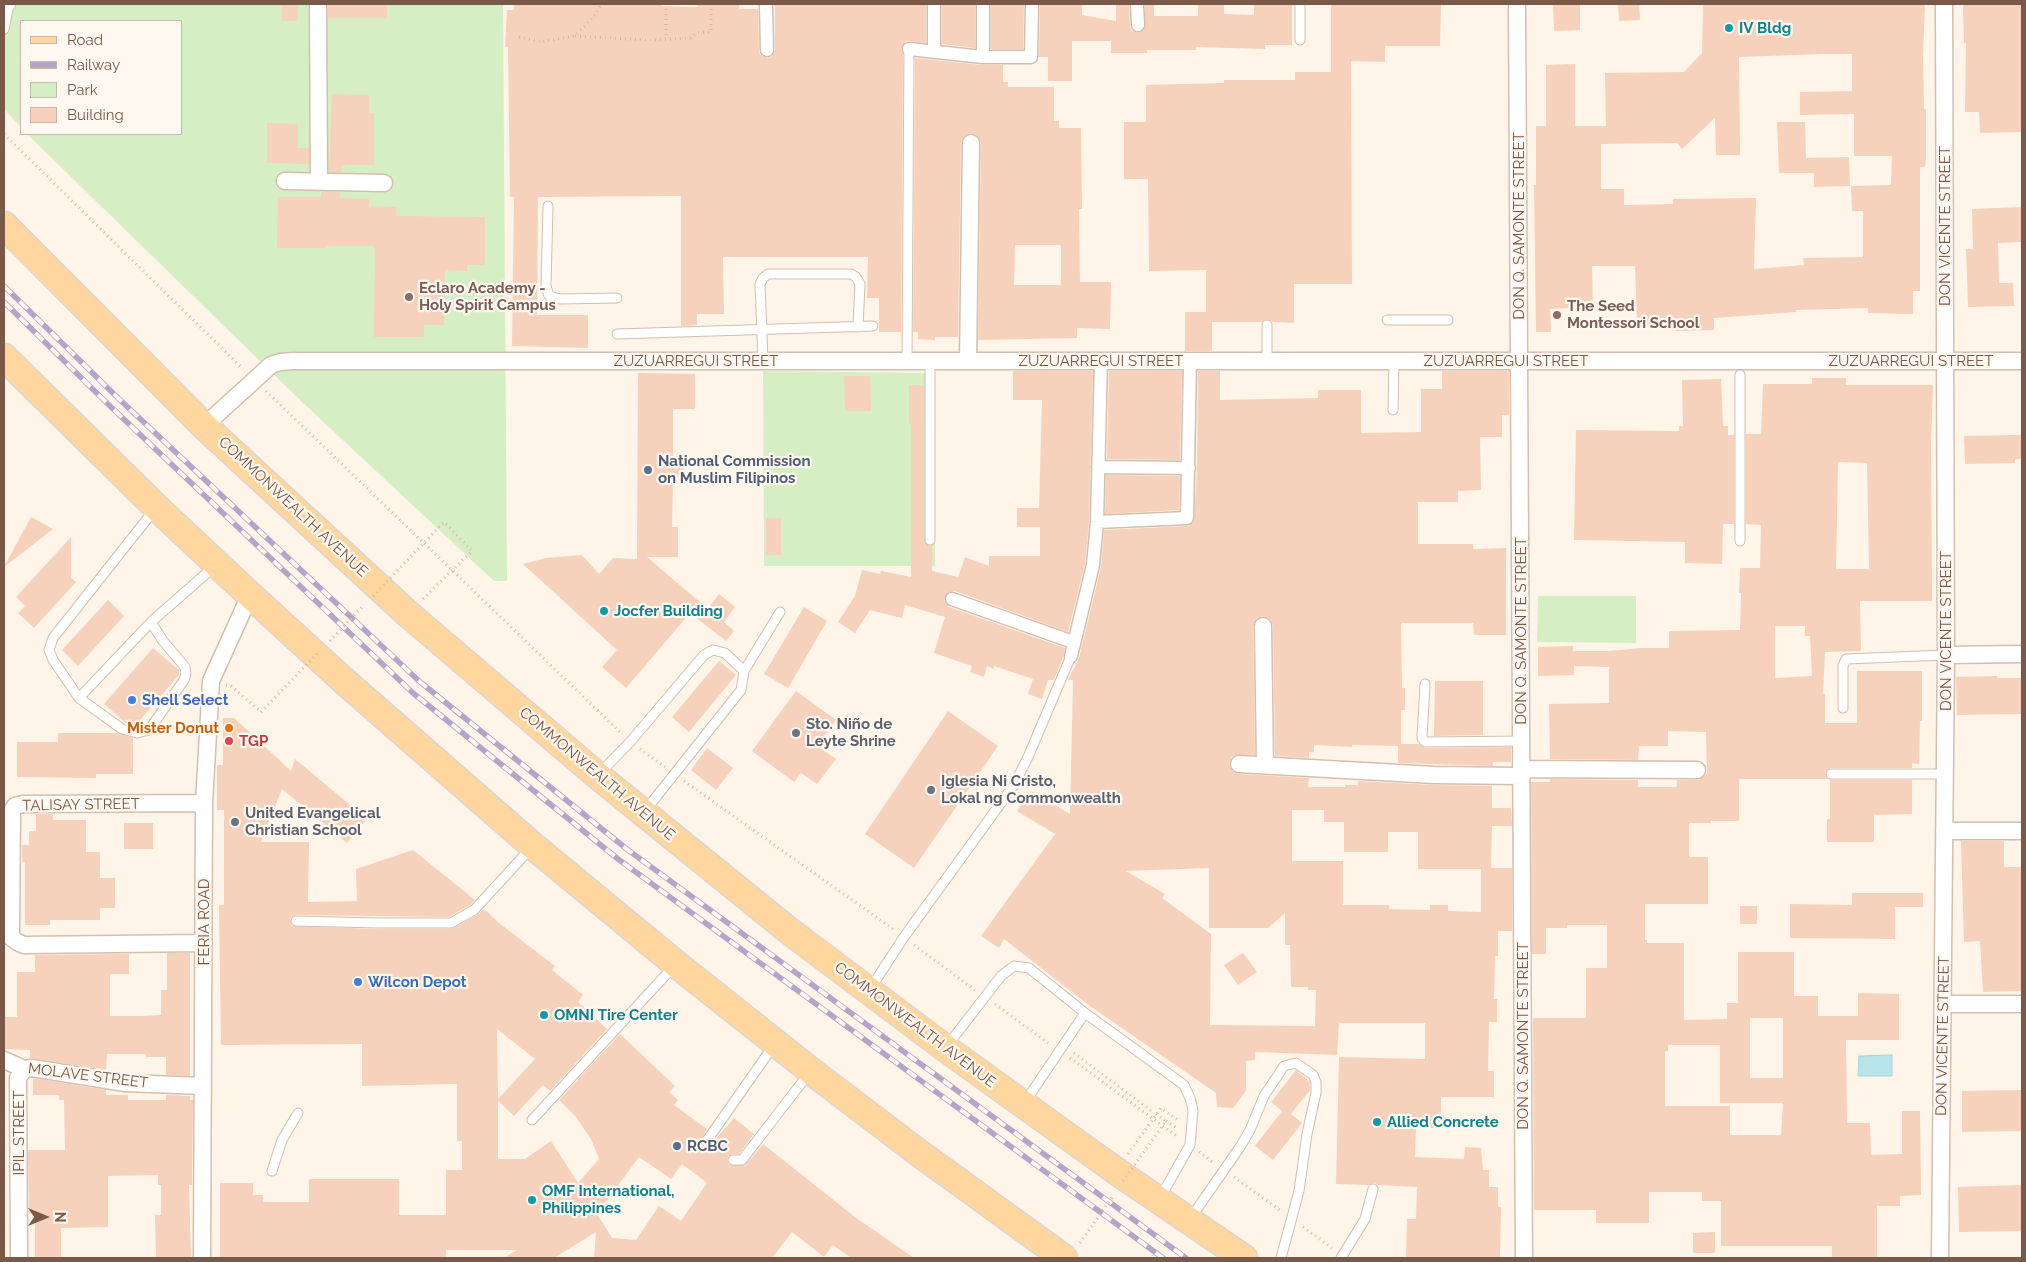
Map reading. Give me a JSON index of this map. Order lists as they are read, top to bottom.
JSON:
{
  "streets": {
    "main road": ["COMMONWEALTH AVENUE"],
    "street": [
      "DON Q. SAMONTE STREET",
      "DON VICENTE STREET",
      "ZUZUARREGUI STREET",
      "TALISAY STREET",
      "FERIA ROAD",
      "MOLAVE STREET",
      "IPIL STREET"
    ]
  },
  "crossings": [
    ["DON Q. SAMONTE STREET", "ZUZUARREGUI STREET"],
    ["DON VICENTE STREET", "ZUZUARREGUI STREET"],
    ["ZUZUARREGUI STREET", "COMMONWEALTH AVENUE"],
    ["TALISAY STREET", "FERIA ROAD"],
    ["FERIA ROAD", "MOLAVE STREET"],
    ["MOLAVE STREET", "IPIL STREET"]
  ],
  "places": [
    "IV Bldg",
    "Eclaro Academy - Holy Spirit Campus",
    "The Seed Montessori School",
    "National Commission on Muslim Filipinos",
    "Jocfer Building",
    "Shell Select",
    "Mister Donut",
    "Sto. Niño de Leyte Shrine",
    "TGP",
    "Iglesia Ni Cristo, Lokal ng Commonwealth",
    "United Evangelical Christian School",
    "Wilcon Depot",
    "OMNI Tire Center",
    "Allied Concrete",
    "RCBC",
    "OMF International, Philippines"
  ],
  "legend": [
    "Road",
    "Railway",
    "Park",
    "Building"
  ],
  "north": "right"
}
